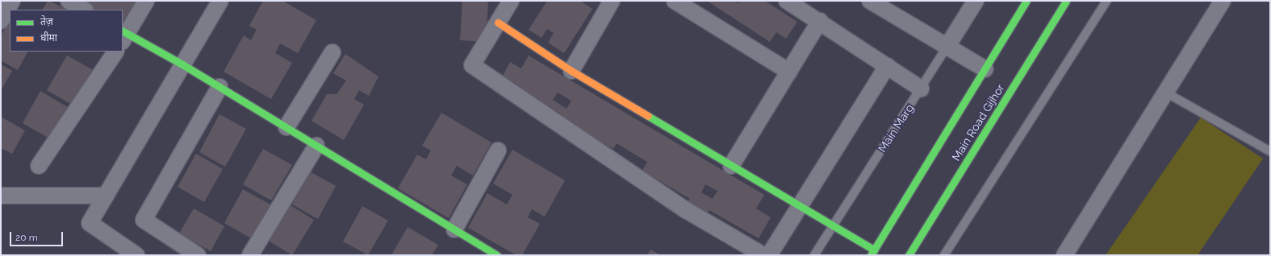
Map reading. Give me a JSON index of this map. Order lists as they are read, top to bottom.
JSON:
{
  "streets": {
    "street": ["Main Road Gijhor", "Main Marg"]
  },
  "legend": ["तेज़", "धीमा"],
  "scale_bar": "20 m"
}
